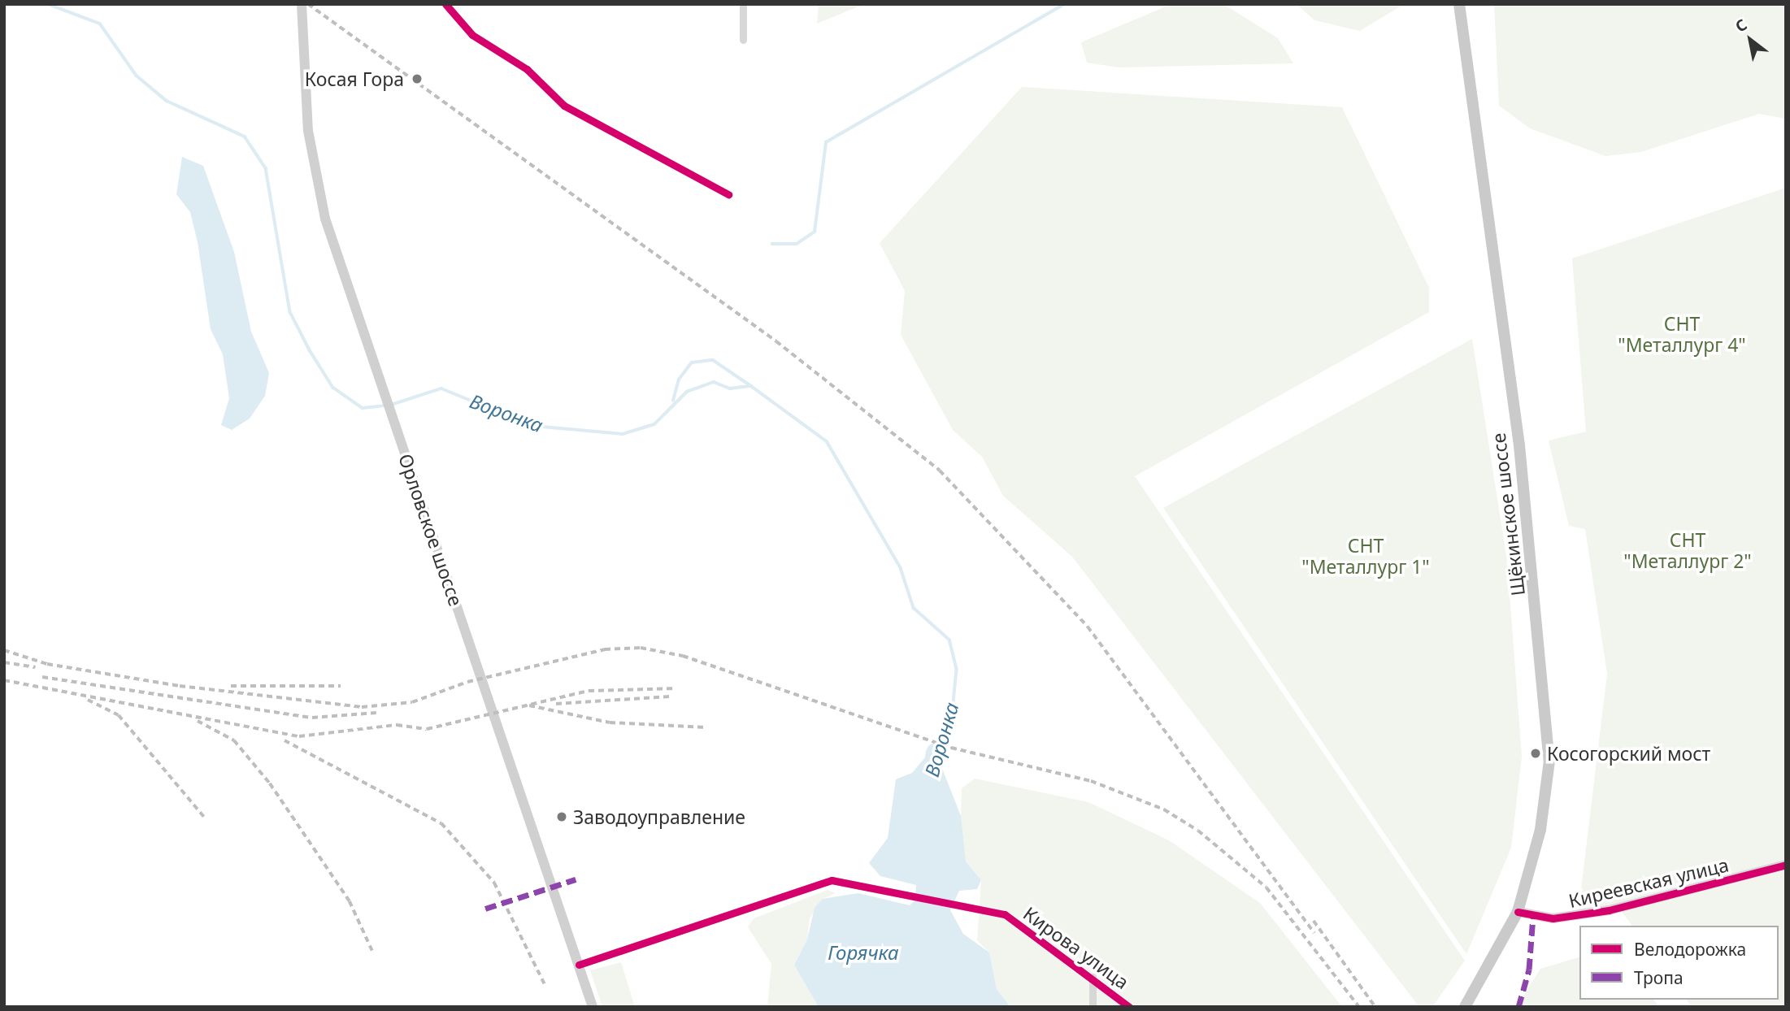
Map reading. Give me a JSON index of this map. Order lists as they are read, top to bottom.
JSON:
{
  "streets": {
    "main road": ["Щёкинское шоссе", "Орловское шоссе"],
    "street": ["Киреевская улица", "Кирова улица"]
  },
  "crossings": [
    ["Щёкинское шоссе", "Киреевская улица"],
    ["Орловское шоссе", "Кирова улица"]
  ],
  "water": ["Воронка", "Горячка"],
  "parks": ["СНТ \"Металлург 4\"", "СНТ \"Металлург 2\"", "СНТ \"Металлург 1\""],
  "places": ["Косая Гора", "Косогорский мост", "Заводоуправление"],
  "legend": ["Велодорожка", "Тропа"],
  "north": "top left"
}
